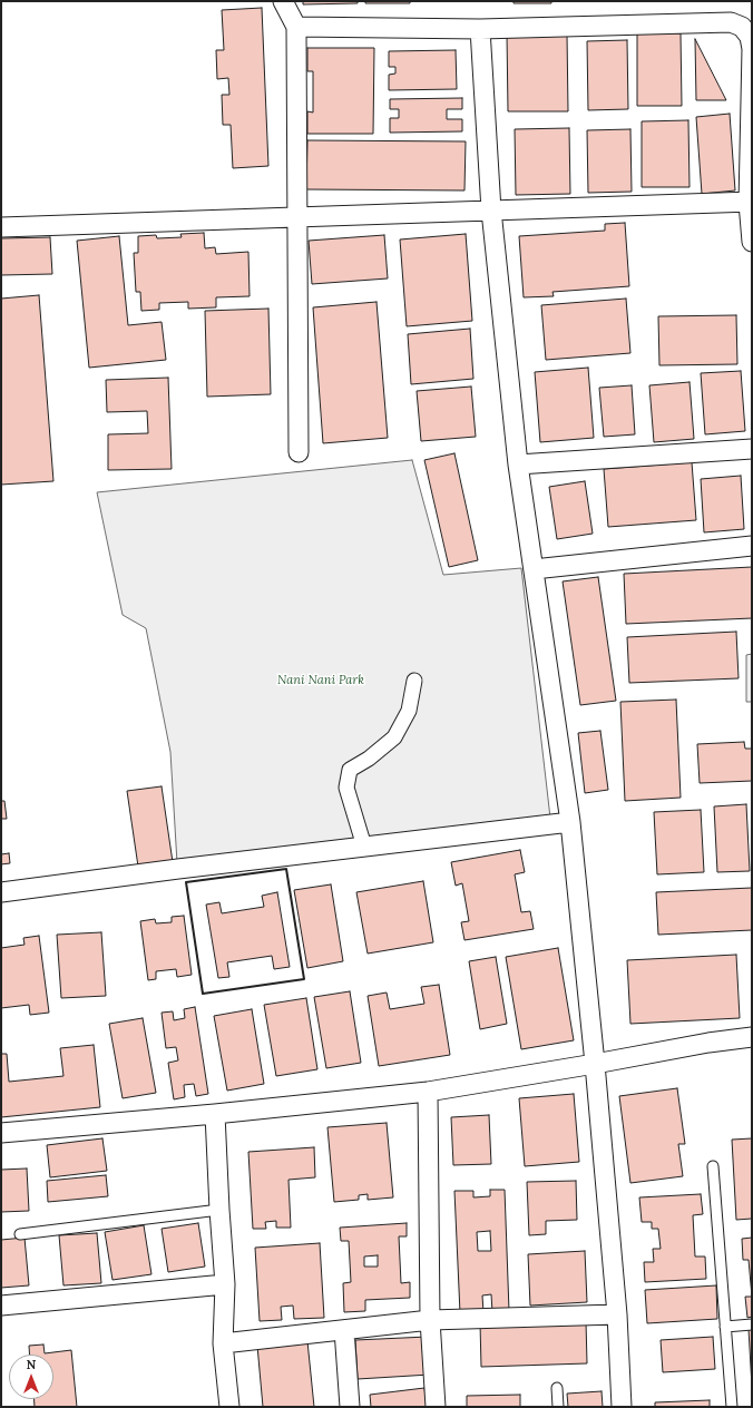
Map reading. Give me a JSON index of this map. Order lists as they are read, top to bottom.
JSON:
{
  "parks": ["Nani Nani Park"],
  "north": "top"
}
